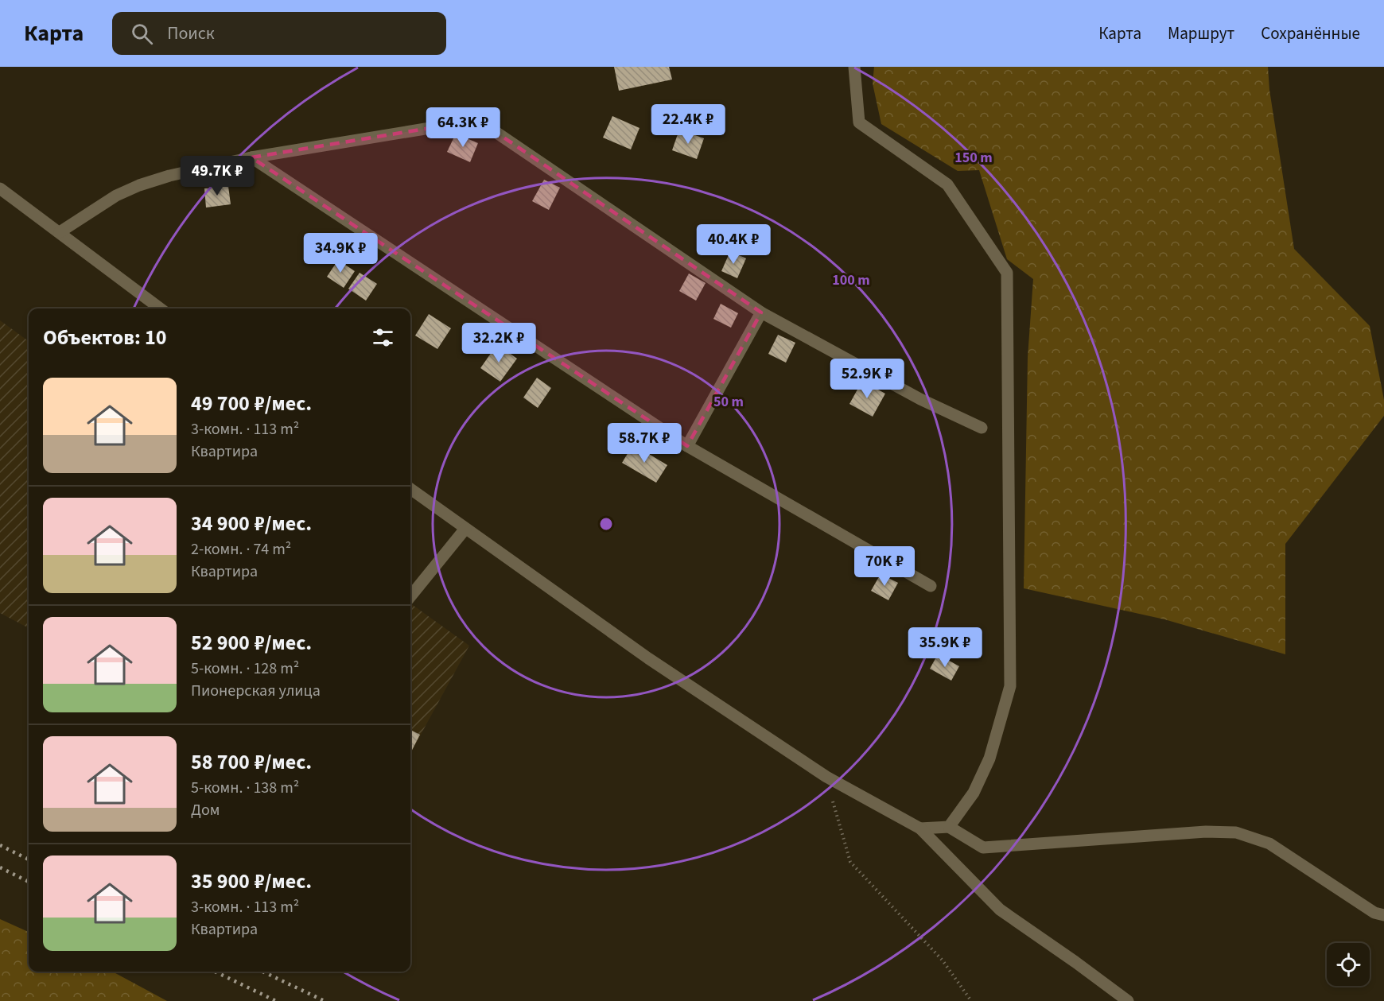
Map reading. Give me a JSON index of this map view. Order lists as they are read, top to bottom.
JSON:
{
  "page": {
    "header": "Карта",
    "search": "Поиск",
    "nav": ["Карта", "Маршрут", "Сохранённые"],
    "price": [
      "22.4K ₽",
      "64.3K ₽",
      "49.7K ₽",
      "40.4K ₽",
      "34.9K ₽",
      "32.2K ₽",
      "52.9K ₽",
      "58.7K ₽",
      "70K ₽",
      "35.9K ₽"
    ],
    "heading": "Объектов: 10",
    "list": [
      {
        "name": "49 700 ₽/мес.",
        "note": "3-комн. · 113 m² · Квартира"
      },
      {
        "name": "34 900 ₽/мес.",
        "note": "2-комн. · 74 m² · Квартира"
      },
      {
        "name": "52 900 ₽/мес.",
        "note": "5-комн. · 128 m² · Пионерская улица"
      },
      {
        "name": "58 700 ₽/мес.",
        "note": "5-комн. · 138 m² · Дом"
      },
      {
        "name": "35 900 ₽/мес.",
        "note": "3-комн. · 113 m² · Квартира"
      }
    ]
  },
  "rings": ["150 m", "100 m", "50 m"]
}
